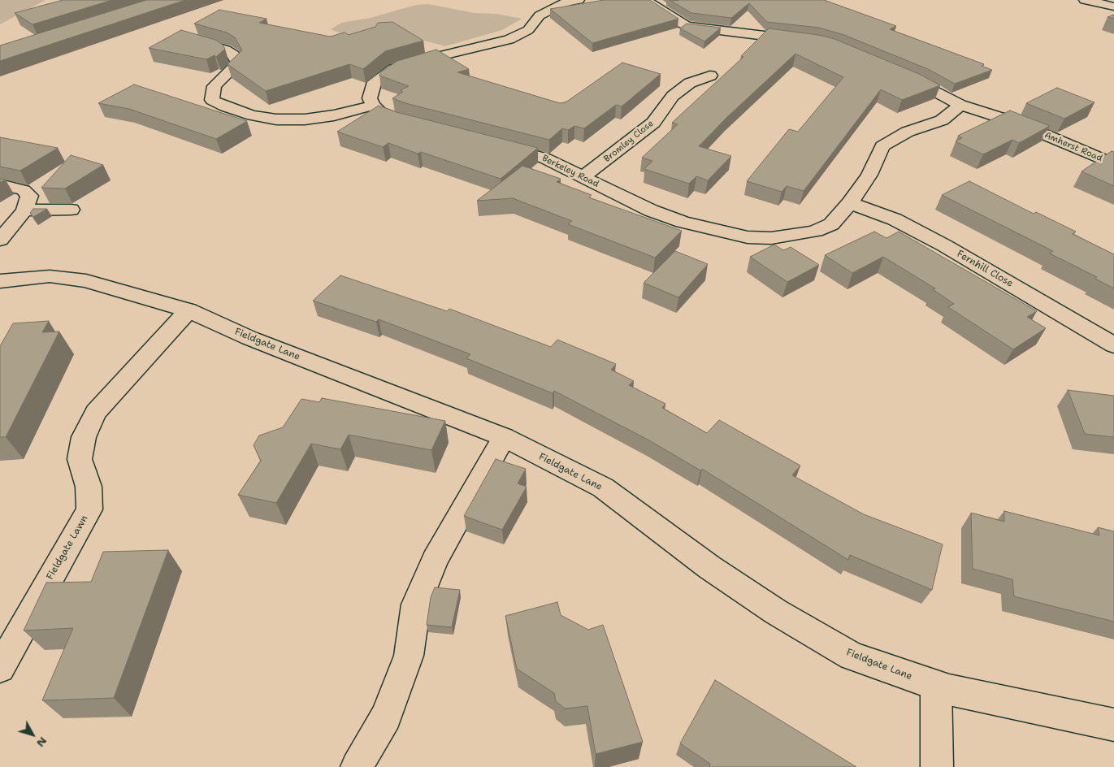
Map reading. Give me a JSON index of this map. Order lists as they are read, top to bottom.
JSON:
{
  "streets": {
    "street": [
      "Bromley Close",
      "Amherst Road",
      "Berkeley Road",
      "Fernhill Close",
      "Fieldgate Lane",
      "Fieldgate Lawn"
    ]
  },
  "crossings": [
    ["Bromley Close", "Berkeley Road"],
    ["Amherst Road", "Berkeley Road"],
    ["Berkeley Road", "Fernhill Close"],
    ["Fieldgate Lane", "Fieldgate Lawn"]
  ],
  "north": "bottom right"
}
